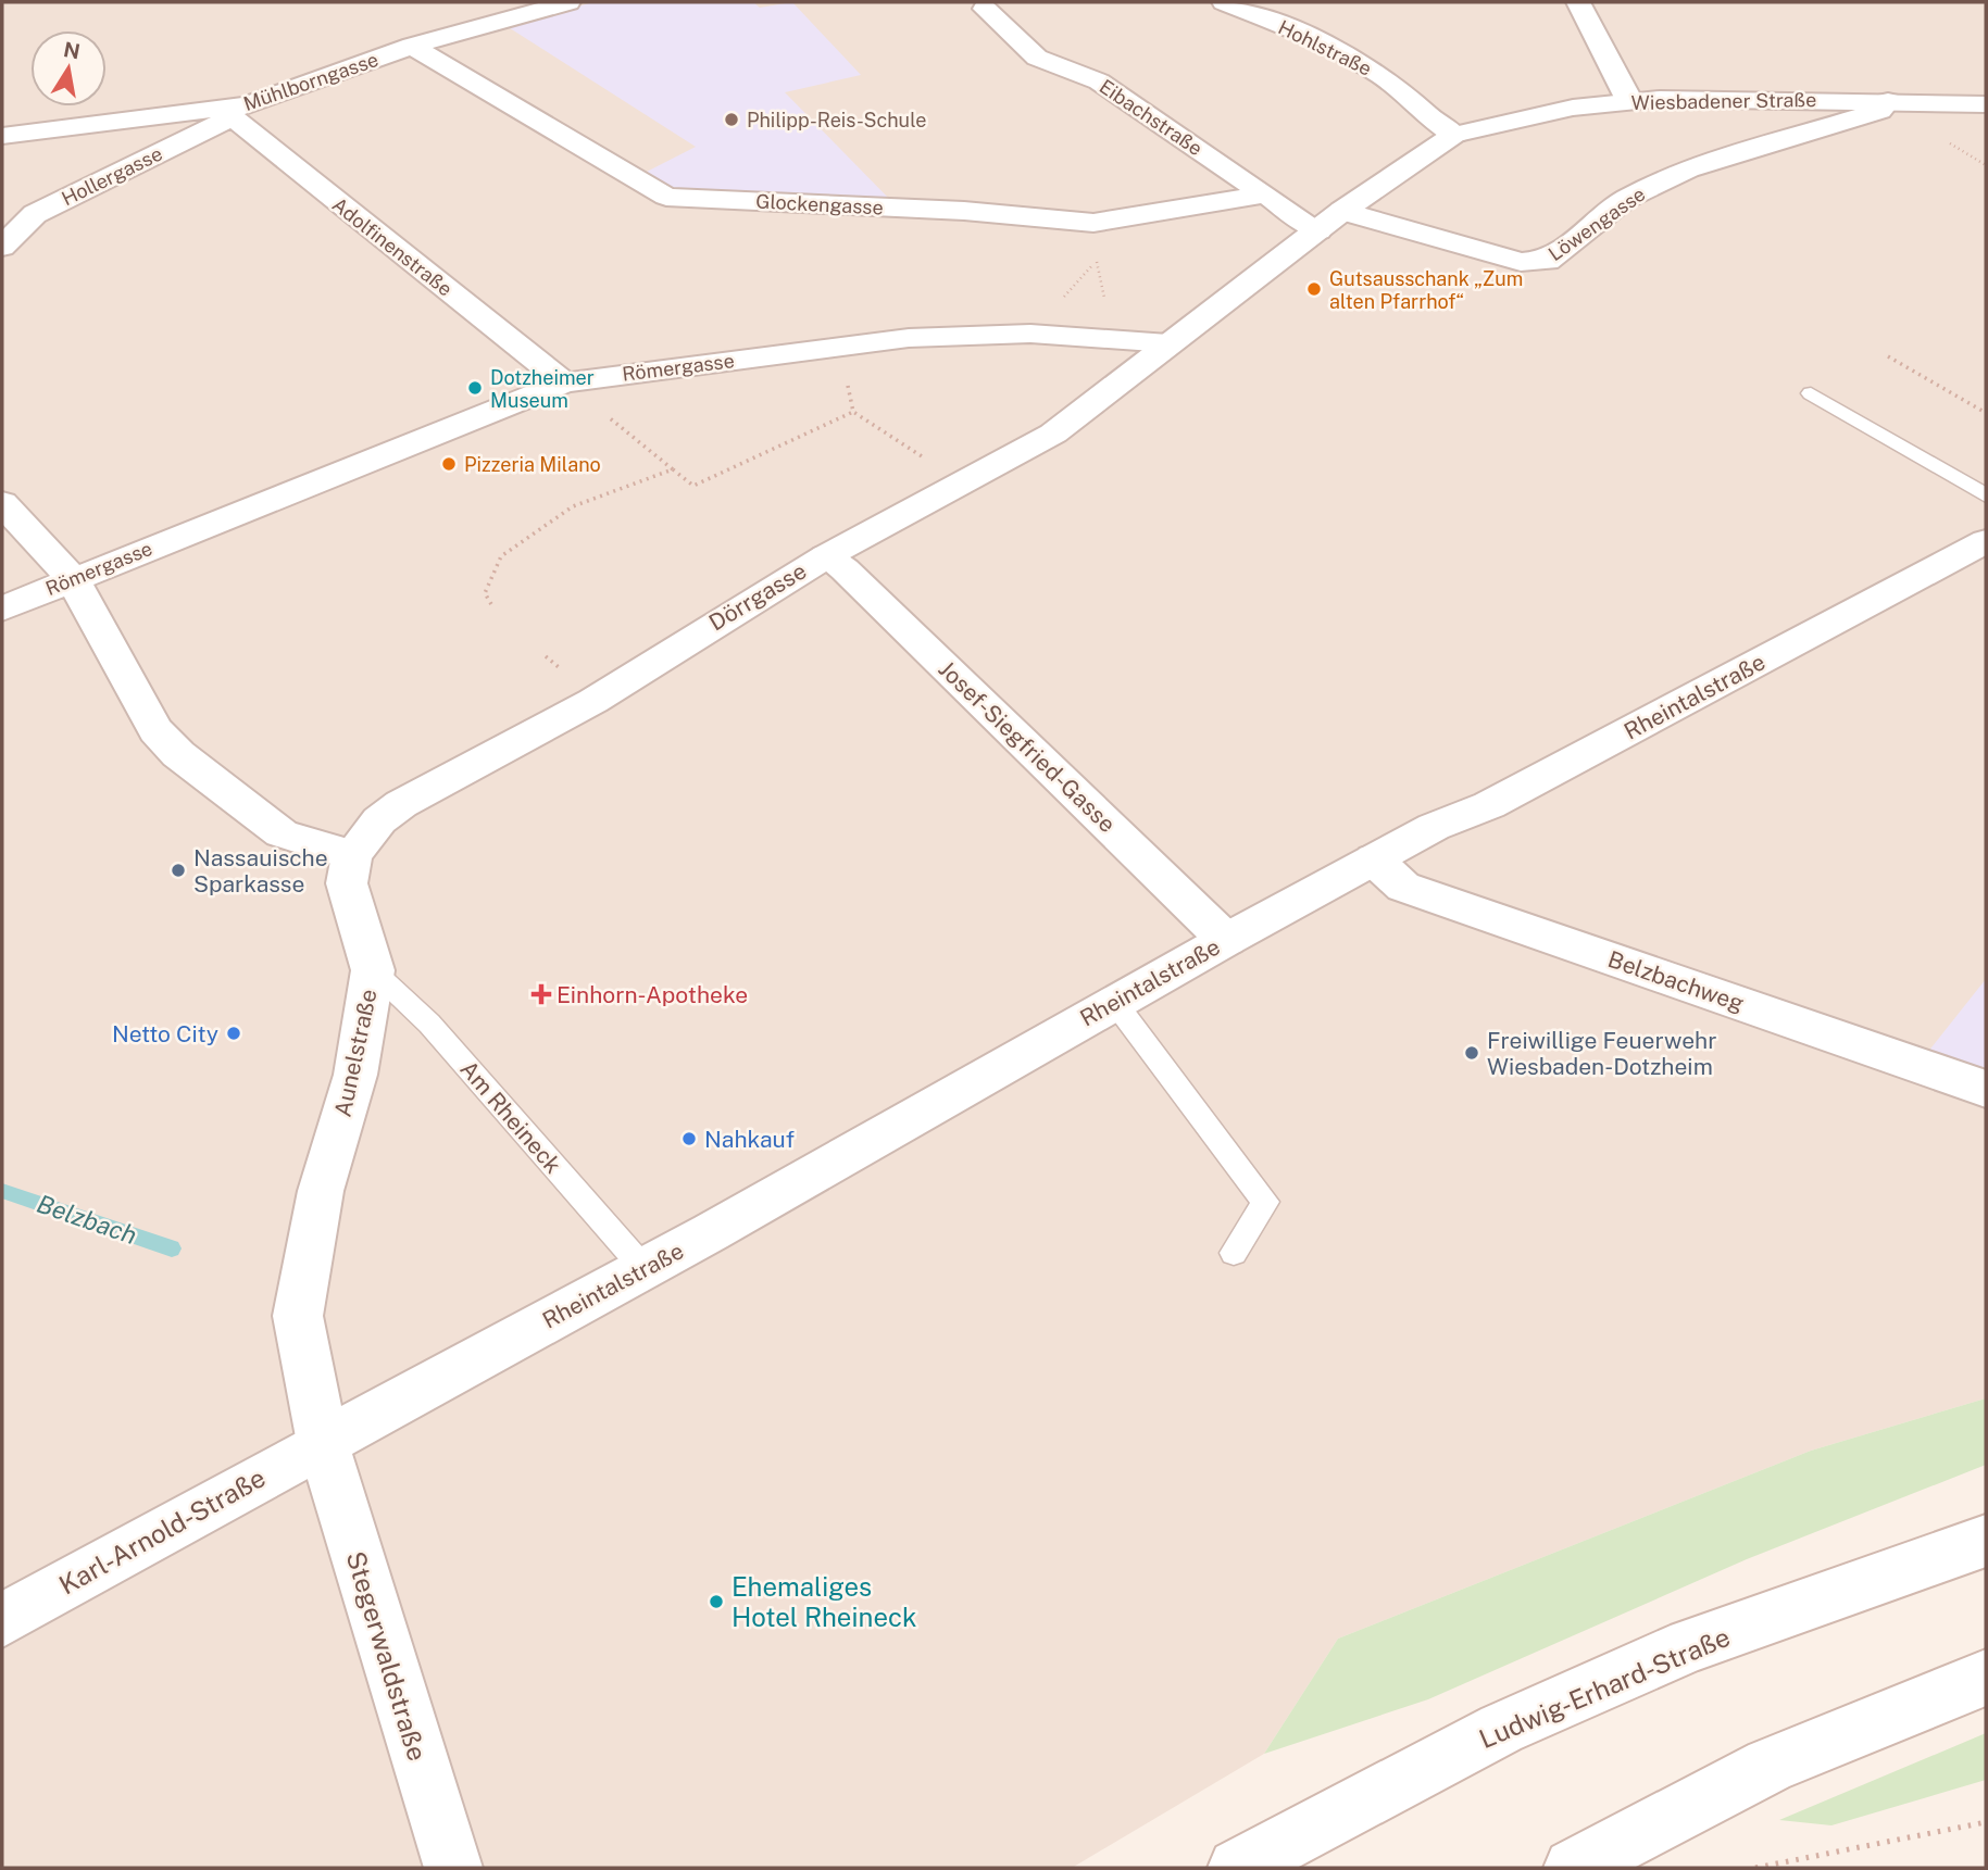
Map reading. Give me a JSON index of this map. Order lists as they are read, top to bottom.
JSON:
{
  "streets": {
    "street": [
      "Hohlstraße",
      "Mühlborngasse",
      "Wiesbadener Straße",
      "Eibachstraße",
      "Hollergasse",
      "Glockengasse",
      "Löwengasse",
      "Adolfinenstraße",
      "Römergasse",
      "Dörrgasse",
      "Rheintalstraße",
      "Josef-Siegfried-Gasse",
      "Belzbachweg",
      "Aunelstraße",
      "Karl-Arnold-Straße",
      "Stegerwaldstraße",
      "Ludwig-Erhard-Straße"
    ],
    "lane": ["Am Rheineck"]
  },
  "crossings": [
    ["Hohlstraße", "Wiesbadener Straße"],
    ["Mühlborngasse", "Hollergasse"],
    ["Mühlborngasse", "Glockengasse"],
    ["Mühlborngasse", "Adolfinenstraße"],
    ["Wiesbadener Straße", "Eibachstraße"],
    ["Wiesbadener Straße", "Löwengasse"],
    ["Wiesbadener Straße", "Römergasse"],
    ["Wiesbadener Straße", "Dörrgasse"],
    ["Eibachstraße", "Glockengasse"],
    ["Hollergasse", "Adolfinenstraße"],
    ["Adolfinenstraße", "Römergasse"],
    ["Römergasse", "Dörrgasse"],
    ["Dörrgasse", "Josef-Siegfried-Gasse"],
    ["Dörrgasse", "Aunelstraße"],
    ["Rheintalstraße", "Josef-Siegfried-Gasse"],
    ["Rheintalstraße", "Belzbachweg"],
    ["Rheintalstraße", "Aunelstraße"],
    ["Rheintalstraße", "Am Rheineck"],
    ["Rheintalstraße", "Karl-Arnold-Straße"],
    ["Rheintalstraße", "Stegerwaldstraße"],
    ["Aunelstraße", "Am Rheineck"],
    ["Aunelstraße", "Karl-Arnold-Straße"],
    ["Aunelstraße", "Stegerwaldstraße"],
    ["Karl-Arnold-Straße", "Stegerwaldstraße"]
  ],
  "water": ["Belzbach"],
  "places": {
    "other": [
      "Philipp-Reis-Schule",
      "Gutsausschank „Zum alten Pfarrhof“",
      "Dotzheimer Museum",
      "Pizzeria Milano",
      "Nassauische Sparkasse",
      "Netto City",
      "Freiwillige Feuerwehr Wiesbaden-Dotzheim",
      "Nahkauf",
      "Ehemaliges Hotel Rheineck"
    ],
    "health": ["Einhorn-Apotheke"]
  },
  "north": "top"
}
